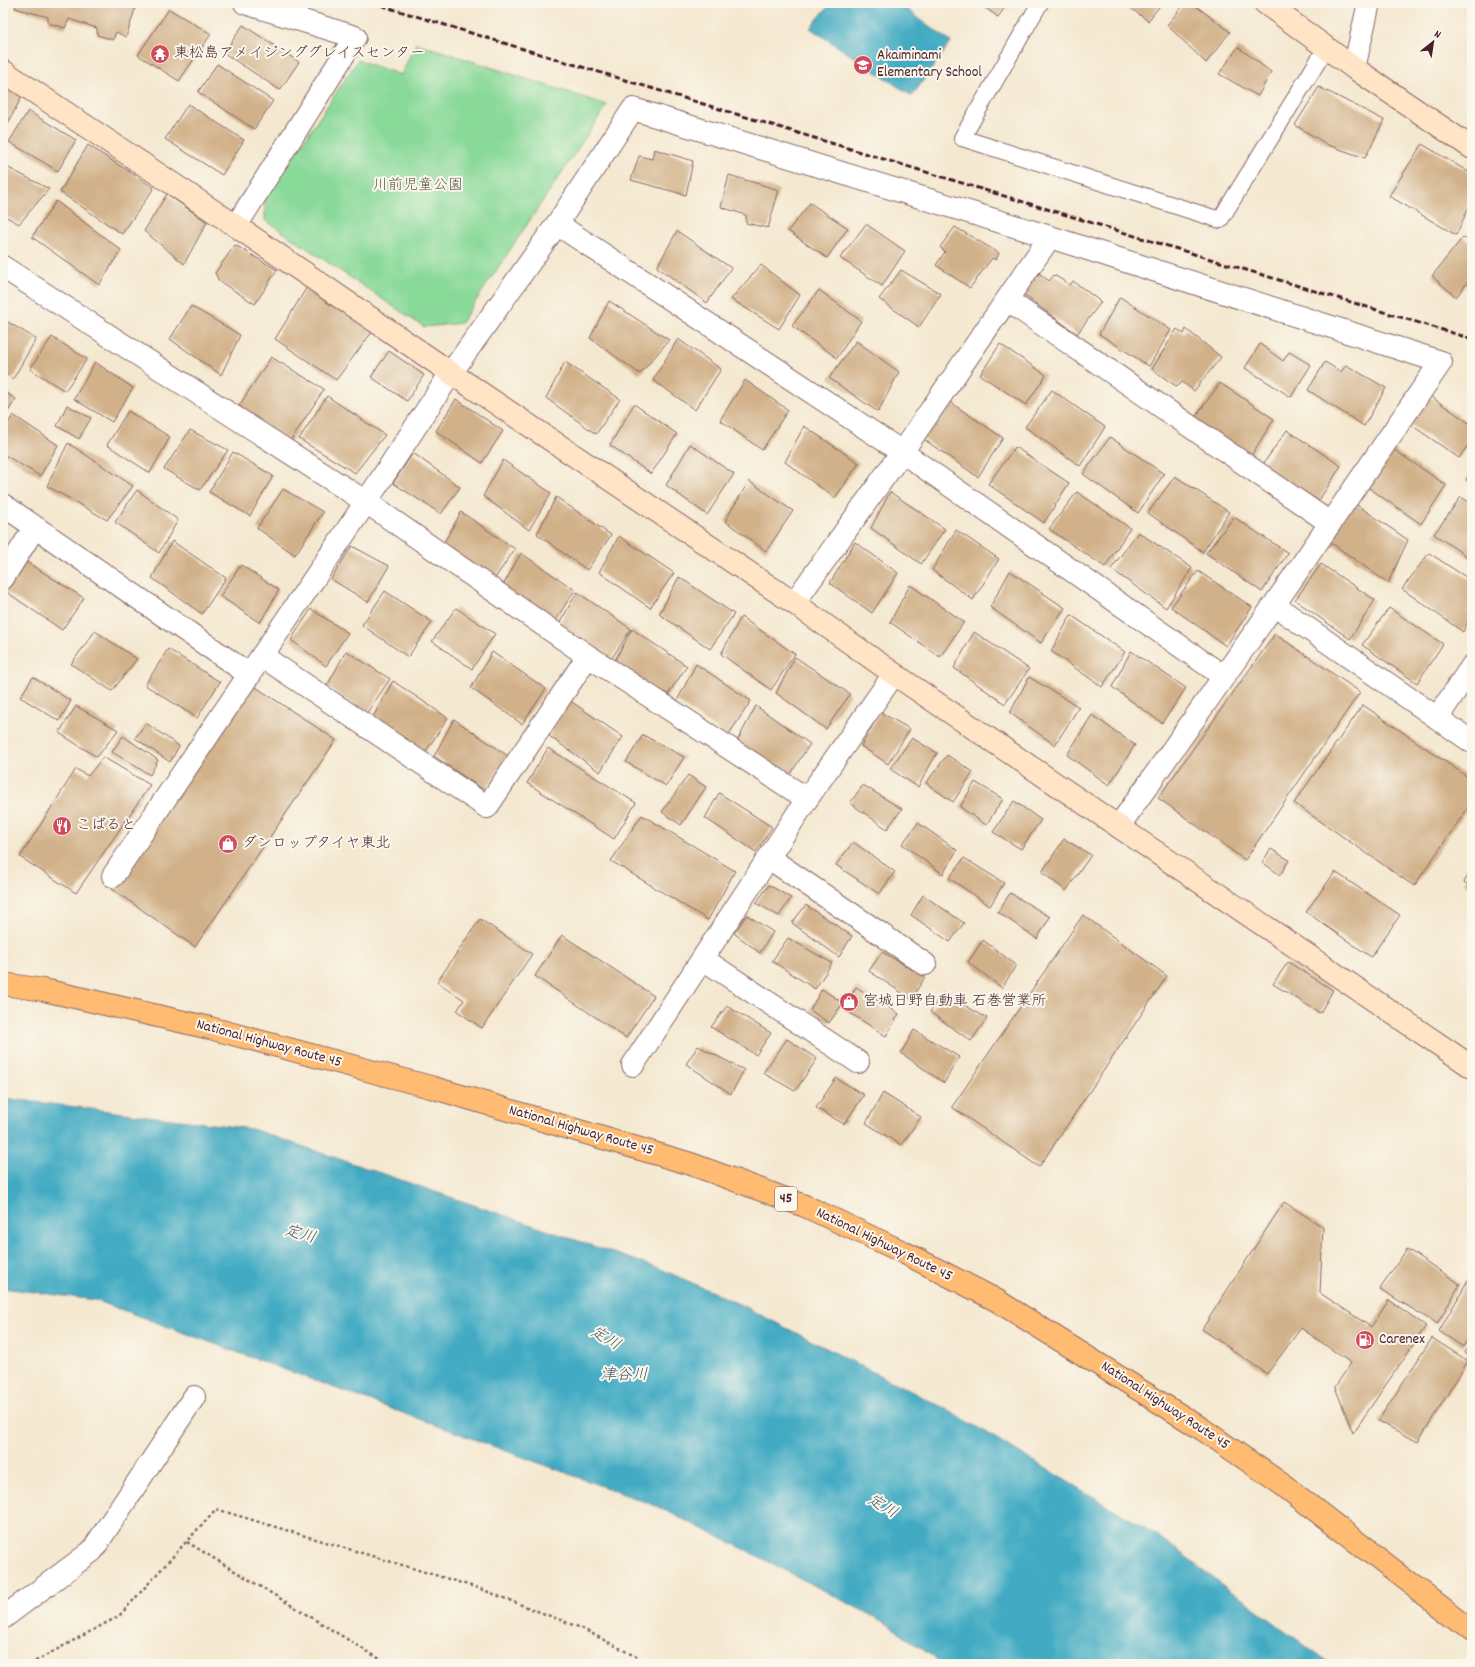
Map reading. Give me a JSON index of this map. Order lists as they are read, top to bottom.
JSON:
{
  "streets": {
    "highway": ["National Highway Route 45", "45"]
  },
  "water": ["定川", "津谷川"],
  "parks": ["川前児童公園"],
  "places": {
    "temple": ["東松島アメイジンググレイスセンター"],
    "school or university": ["Akaiminami Elementary School"],
    "restaurant": ["こばると"],
    "shop": ["ダンロップタイヤ東北", "宮城日野自動車 石巻営業所"],
    "fuel station": ["Carenex"]
  },
  "north": "top right"
}
